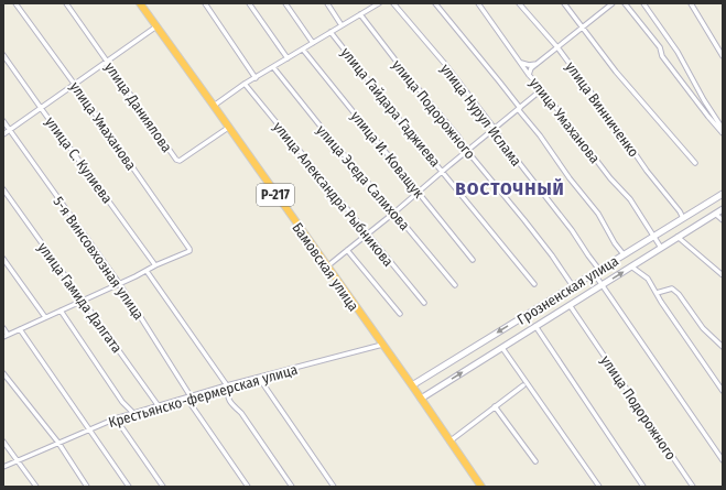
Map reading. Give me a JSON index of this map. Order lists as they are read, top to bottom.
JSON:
{
  "streets": {
    "highway": ["Р-217", "Бамовская улица"],
    "street": [
      "улица Даниялова",
      "улица Гайдара Гаджиева",
      "улица Подорожного",
      "улица Винниченко",
      "улица Нурул Ислама",
      "улица Умаханова",
      "улица И. Коващук",
      "улица С. Кулиева",
      "улица Эседа Салихова",
      "улица Александра Рыбникова",
      "5-я Винсовхозная улица",
      "Грозненская улица",
      "улица Гамида Далгата",
      "Крестьянско-фермерская улица"
    ]
  },
  "crossings": [
    ["улица Даниялова", "Бамовская улица"],
    ["улица Подорожного", "Грозненская улица"],
    ["улица Винниченко", "Грозненская улица"],
    ["улица Нурул Ислама", "Грозненская улица"],
    ["улица Умаханова", "улица С. Кулиева"],
    ["улица Умаханова", "Грозненская улица"],
    ["5-я Винсовхозная улица", "Крестьянско-фермерская улица"],
    ["Бамовская улица", "Грозненская улица"],
    ["Бамовская улица", "Крестьянско-фермерская улица"],
    ["улица Гамида Далгата", "Крестьянско-фермерская улица"]
  ],
  "districts": ["ВОСТОЧНЫЙ"]
}
